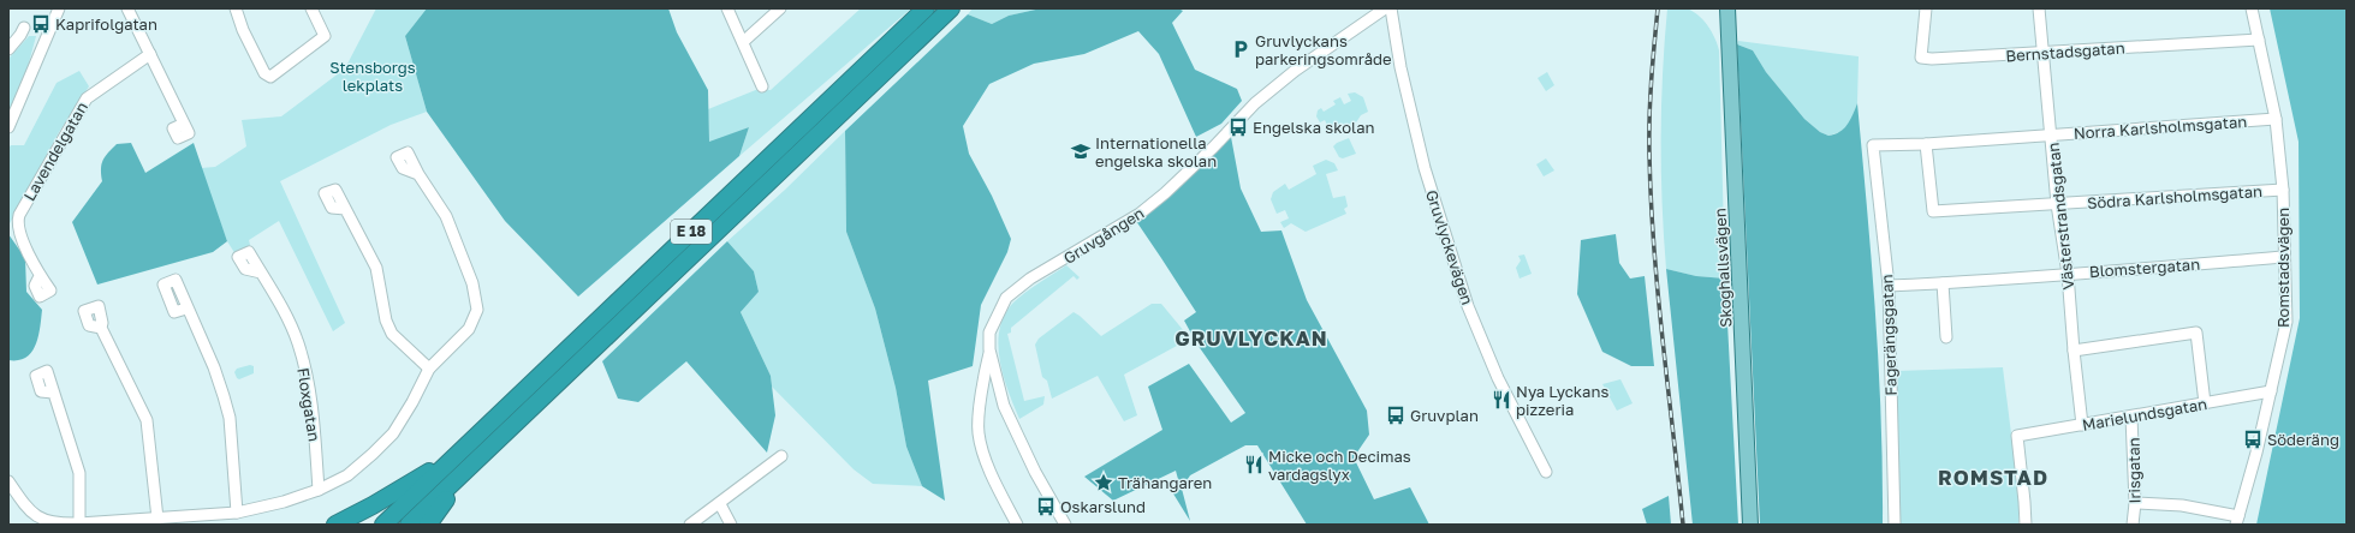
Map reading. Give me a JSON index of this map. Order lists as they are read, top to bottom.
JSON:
{
  "streets": {
    "highway": ["E 18"],
    "main road": ["Skoghallsvägen"],
    "street": [
      "Bernstadsgatan",
      "Norra Karlsholmsgatan",
      "Lavendelgatan",
      "Södra Karlsholmsgatan",
      "Västerstrandsgatan",
      "Gruvgången",
      "Gruvlyckevägen",
      "Blomstergatan",
      "Romstadsvägen",
      "Fagerängsgatan",
      "Floxgatan",
      "Marielundsgatan",
      "Irisgatan"
    ]
  },
  "crossings": [
    ["Bernstadsgatan", "Västerstrandsgatan"],
    ["Bernstadsgatan", "Romstadsvägen"],
    ["Norra Karlsholmsgatan", "Södra Karlsholmsgatan"],
    ["Norra Karlsholmsgatan", "Västerstrandsgatan"],
    ["Norra Karlsholmsgatan", "Romstadsvägen"],
    ["Norra Karlsholmsgatan", "Fagerängsgatan"],
    ["Södra Karlsholmsgatan", "Västerstrandsgatan"],
    ["Södra Karlsholmsgatan", "Romstadsvägen"],
    ["Västerstrandsgatan", "Blomstergatan"],
    ["Västerstrandsgatan", "Marielundsgatan"],
    ["Blomstergatan", "Romstadsvägen"],
    ["Blomstergatan", "Fagerängsgatan"],
    ["Romstadsvägen", "Marielundsgatan"],
    ["Marielundsgatan", "Irisgatan"]
  ],
  "districts": ["GRUVLYCKAN", "ROMSTAD"],
  "parks": ["Stensborgs lekplats"],
  "places": {
    "bus stop": [
      "Kaprifolgatan",
      "Engelska skolan",
      "Gruvplan",
      "Söderäng",
      "Oskarslund"
    ],
    "parking": ["Gruvlyckans parkeringsområde"],
    "school or university": ["Internationella engelska skolan"],
    "restaurant": ["Nya Lyckans pizzeria", "Micke och Decimas vardagslyx"],
    "place": ["Trähangaren"]
  }
}
